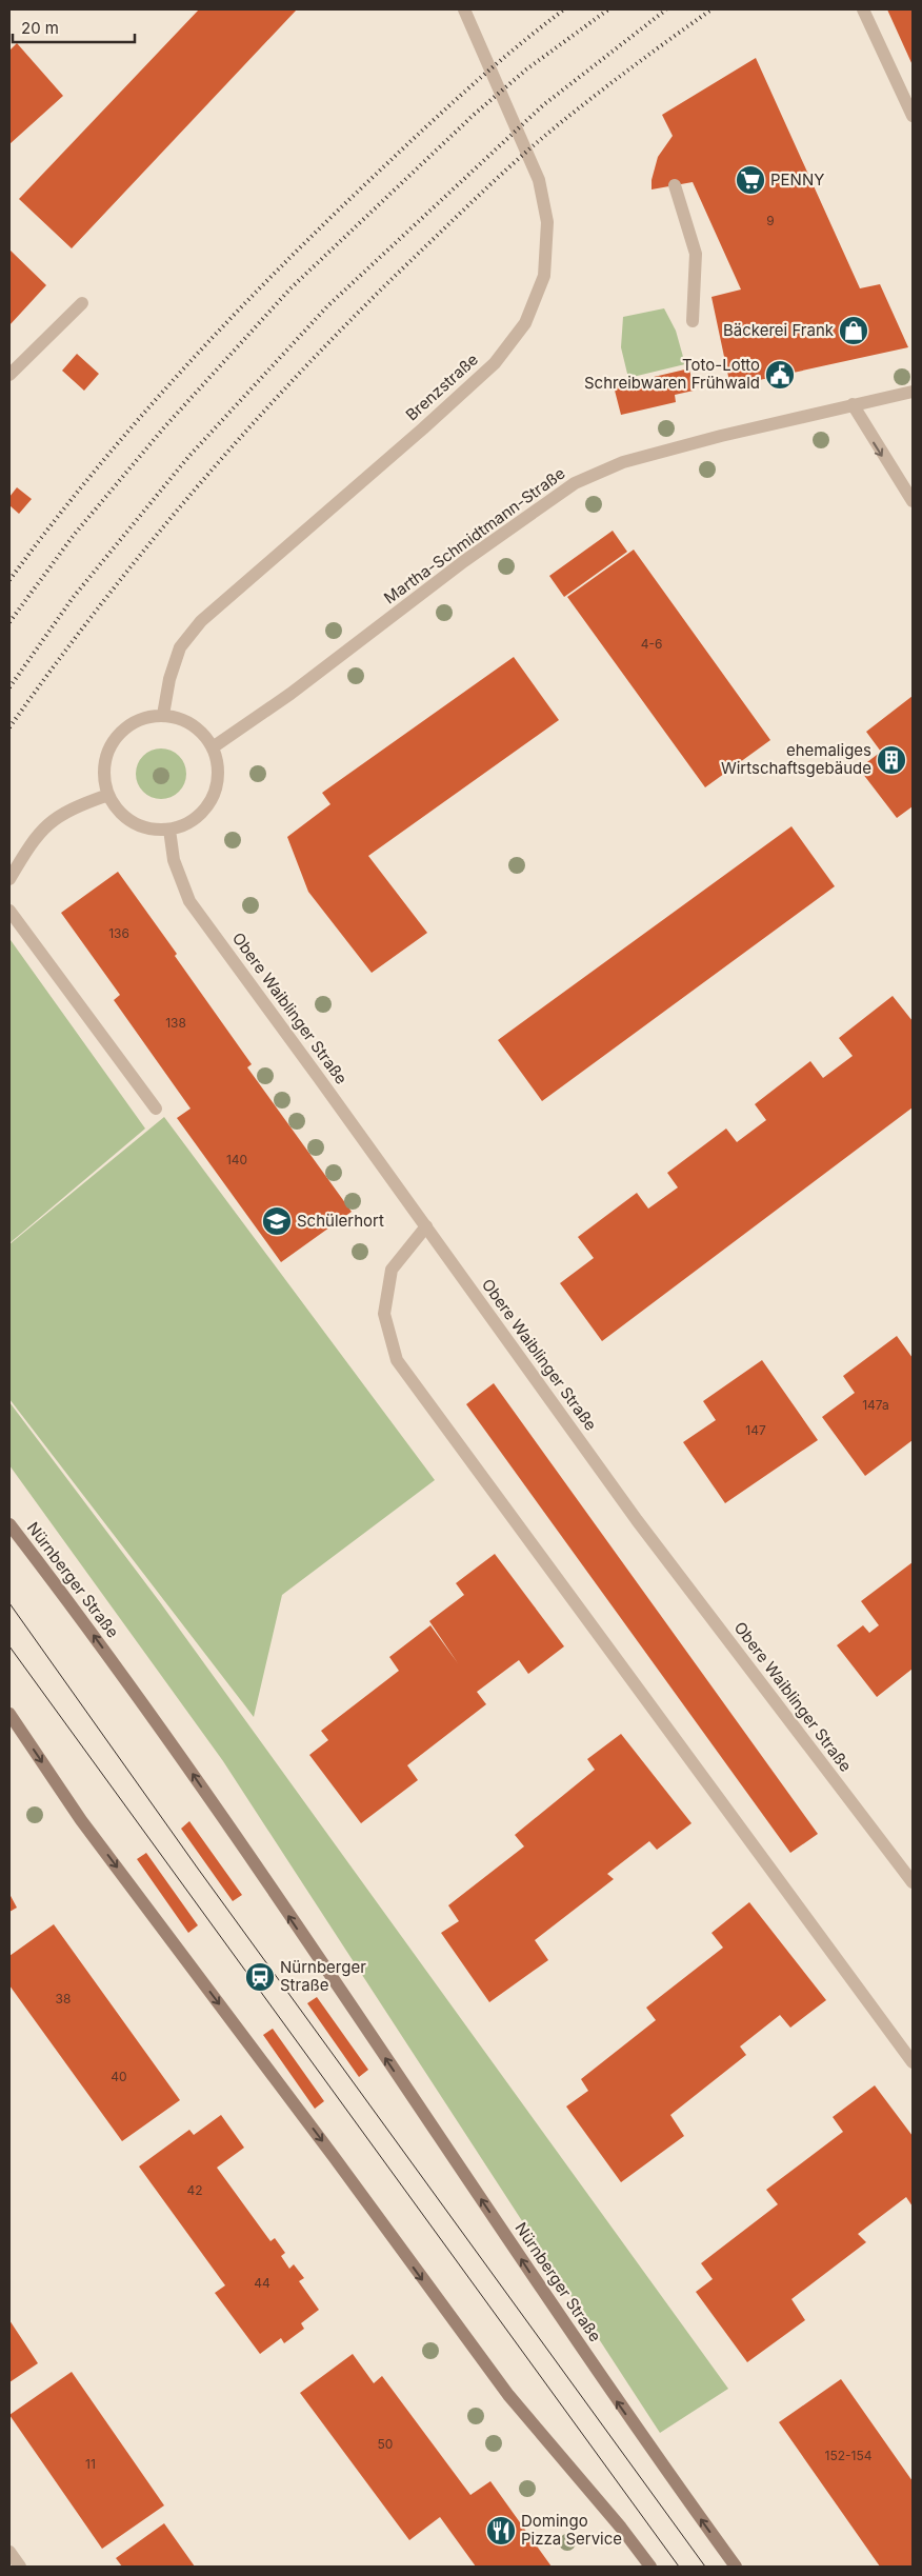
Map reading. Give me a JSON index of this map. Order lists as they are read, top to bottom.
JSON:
{
  "streets": {
    "main road": ["Nürnberger Straße"],
    "street": ["Brenzstraße", "Martha-Schmidtmann-Straße", "Obere Waiblinger Straße"]
  },
  "crossings": [
    ["Brenzstraße", "Martha-Schmidtmann-Straße"],
    ["Brenzstraße", "Obere Waiblinger Straße"],
    ["Martha-Schmidtmann-Straße", "Obere Waiblinger Straße"]
  ],
  "places": {
    "supermarket": ["PENNY"],
    "shop": ["Bäckerei Frank"],
    "public building": ["Toto-Lotto Schreibwaren Frühwald"],
    "building": ["ehemaliges Wirtschaftsgebäude"],
    "school or university": ["Schülerhort"],
    "station": ["Nürnberger Straße"],
    "restaurant": ["Domingo Pizza Service"]
  },
  "house_numbers": [
    "9",
    "4-6",
    "136",
    "138",
    "140",
    "147a",
    "147",
    "38",
    "40",
    "42",
    "44",
    "50",
    "152-154",
    "11"
  ],
  "scale_bar": "20 m"
}
